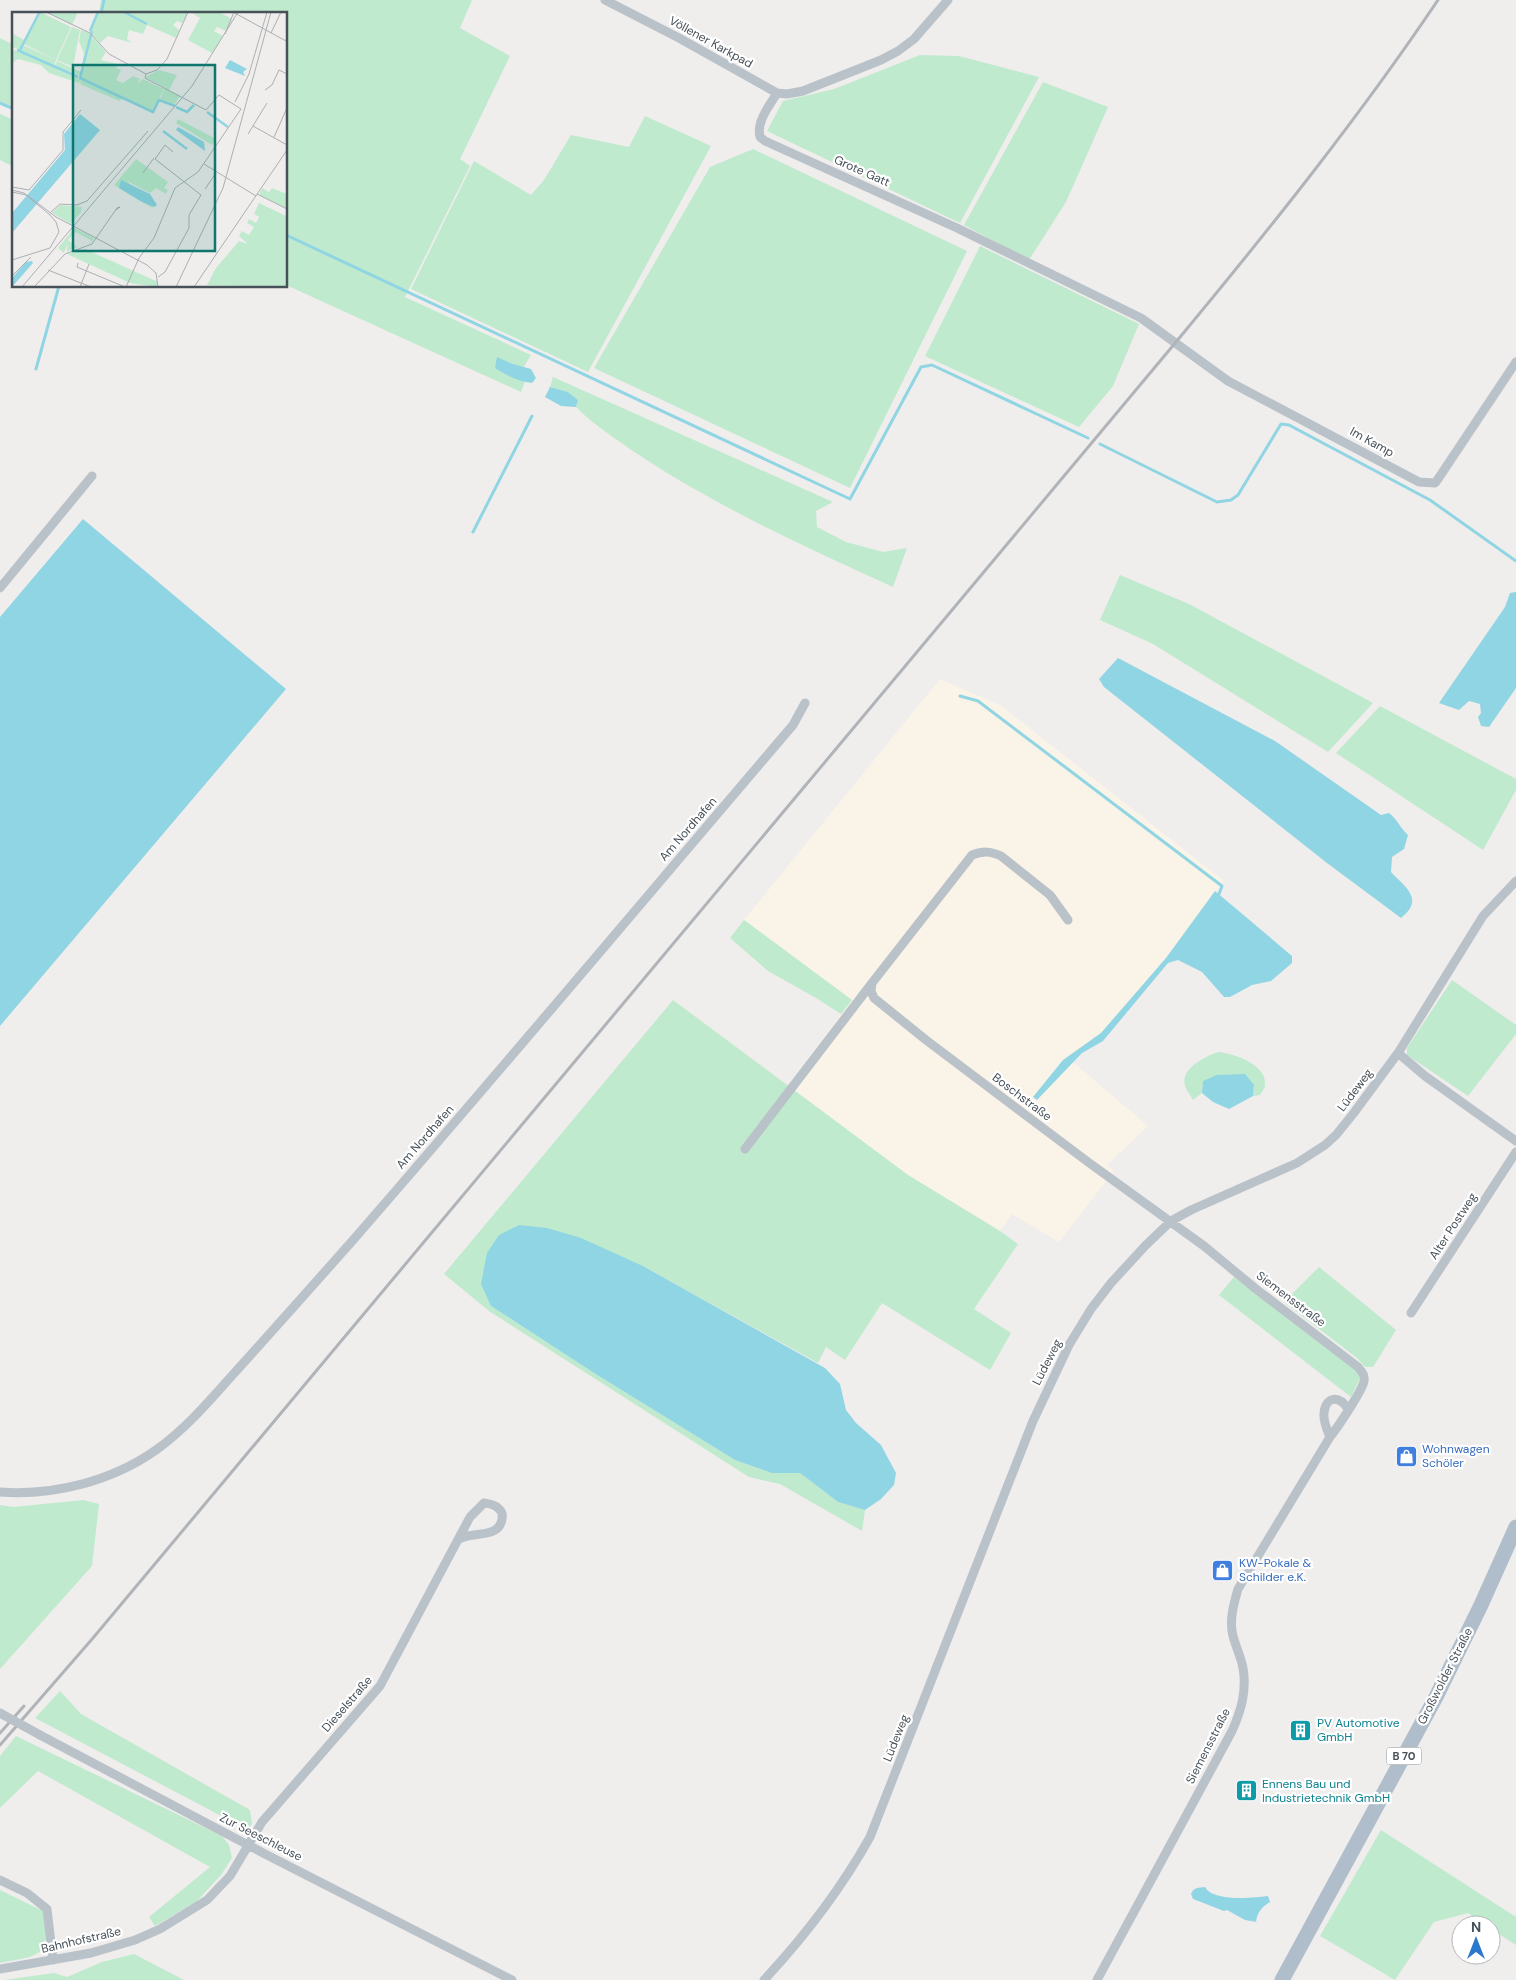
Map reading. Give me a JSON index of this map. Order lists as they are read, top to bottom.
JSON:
{
  "streets": {
    "main road": ["Großwolder Straße", "B 70"],
    "street": [
      "Völlener Karkpad",
      "Grote Gatt",
      "Im Kamp",
      "Am Nordhafen",
      "Lüdeweg",
      "Boschstraße",
      "Alter Postweg",
      "Siemensstraße",
      "Dieselstraße",
      "Zur Seeschleuse",
      "Bahnhofstraße"
    ]
  },
  "crossings": [
    ["Völlener Karkpad", "Grote Gatt"],
    ["Grote Gatt", "Im Kamp"],
    ["Lüdeweg", "Boschstraße"],
    ["Lüdeweg", "Siemensstraße"],
    ["Boschstraße", "Siemensstraße"],
    ["Dieselstraße", "Zur Seeschleuse"],
    ["Dieselstraße", "Bahnhofstraße"],
    ["Zur Seeschleuse", "Bahnhofstraße"]
  ],
  "places": {
    "shop": ["Wohnwagen Schöler", "KW-Pokale & Schilder e.K."],
    "building": ["PV Automotive GmbH", "Ennens Bau und Industrietechnik GmbH"]
  },
  "north": "top"
}
